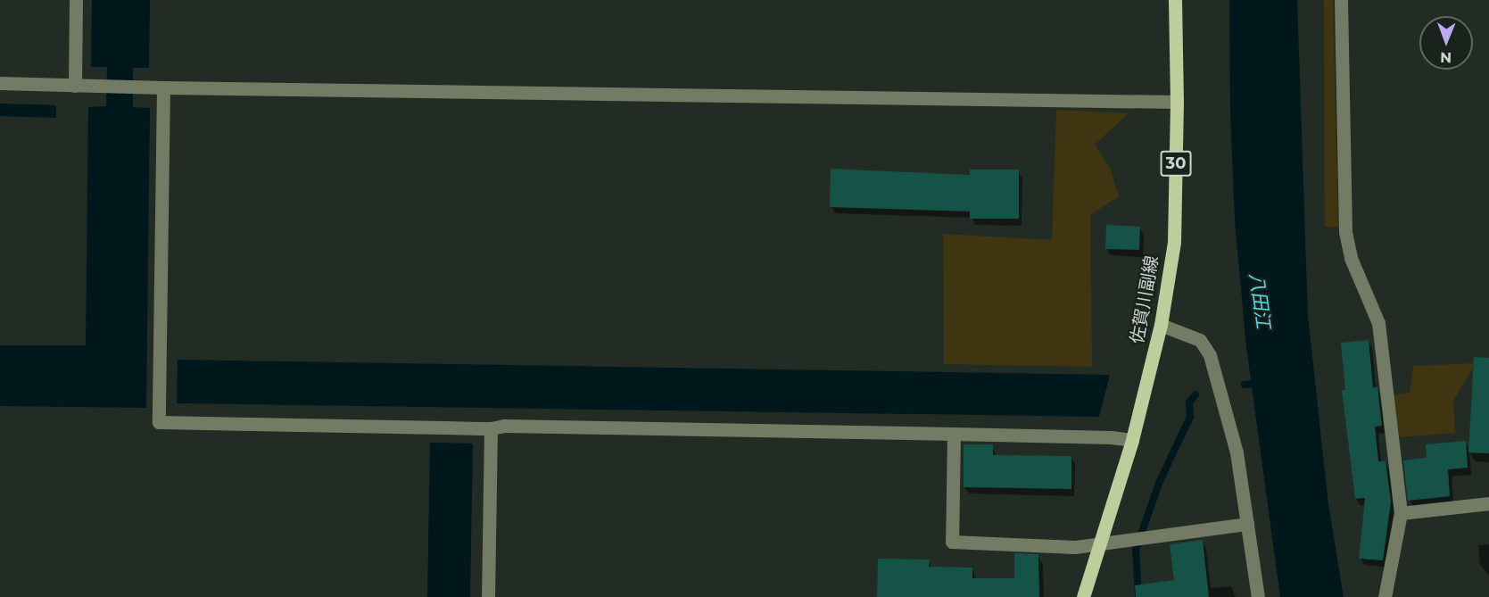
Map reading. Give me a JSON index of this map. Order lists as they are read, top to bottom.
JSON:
{
  "streets": {
    "main road": ["30", "佐賀川副線"]
  },
  "water": ["八田江"],
  "north": "bottom"
}
